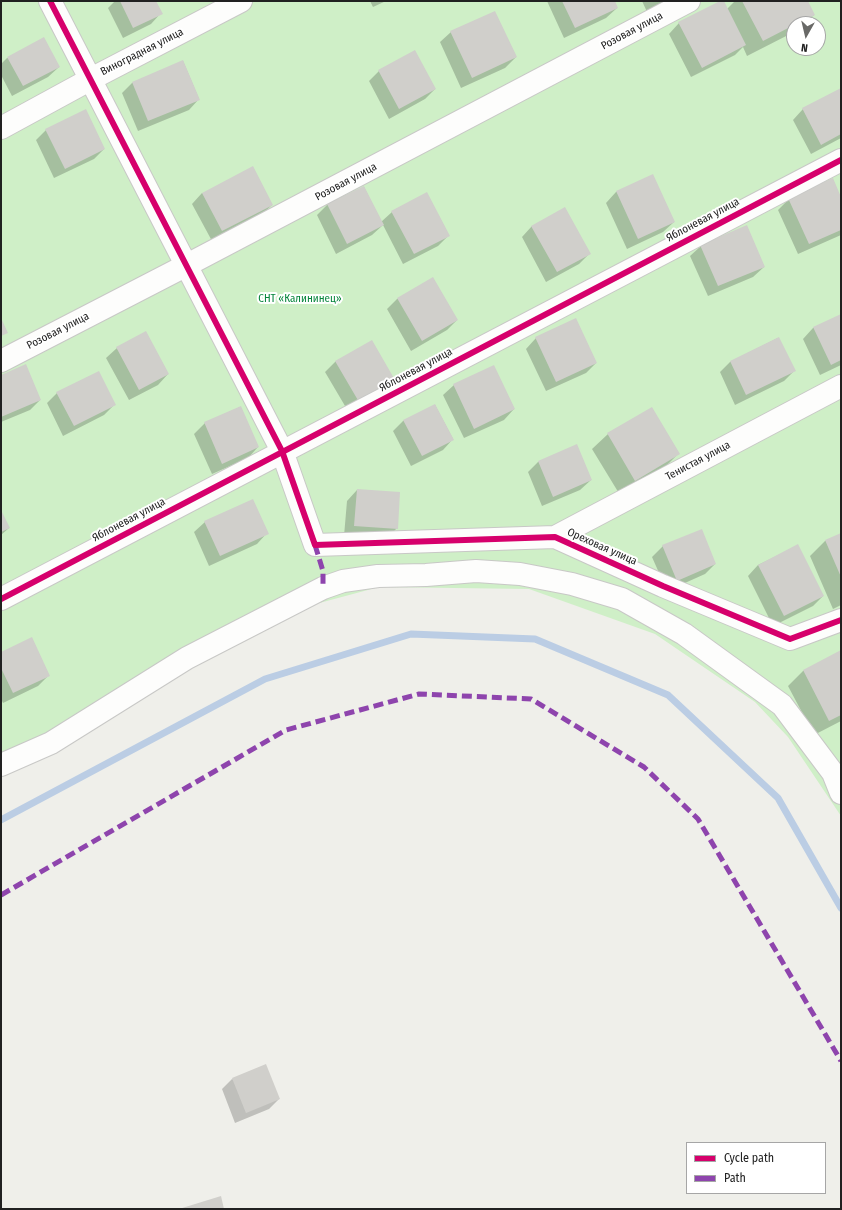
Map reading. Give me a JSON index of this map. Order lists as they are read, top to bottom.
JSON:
{
  "streets": {
    "street": [
      "Розовая улица",
      "Виноградная улица",
      "Яблоневая улица",
      "Тенистая улица",
      "Ореховая улица"
    ]
  },
  "crossings": [
    ["Яблоневая улица", "Ореховая улица"],
    ["Тенистая улица", "Ореховая улица"]
  ],
  "parks": ["СНТ «Калининец»"],
  "legend": ["Cycle path", "Path"],
  "north": "bottom"
}
